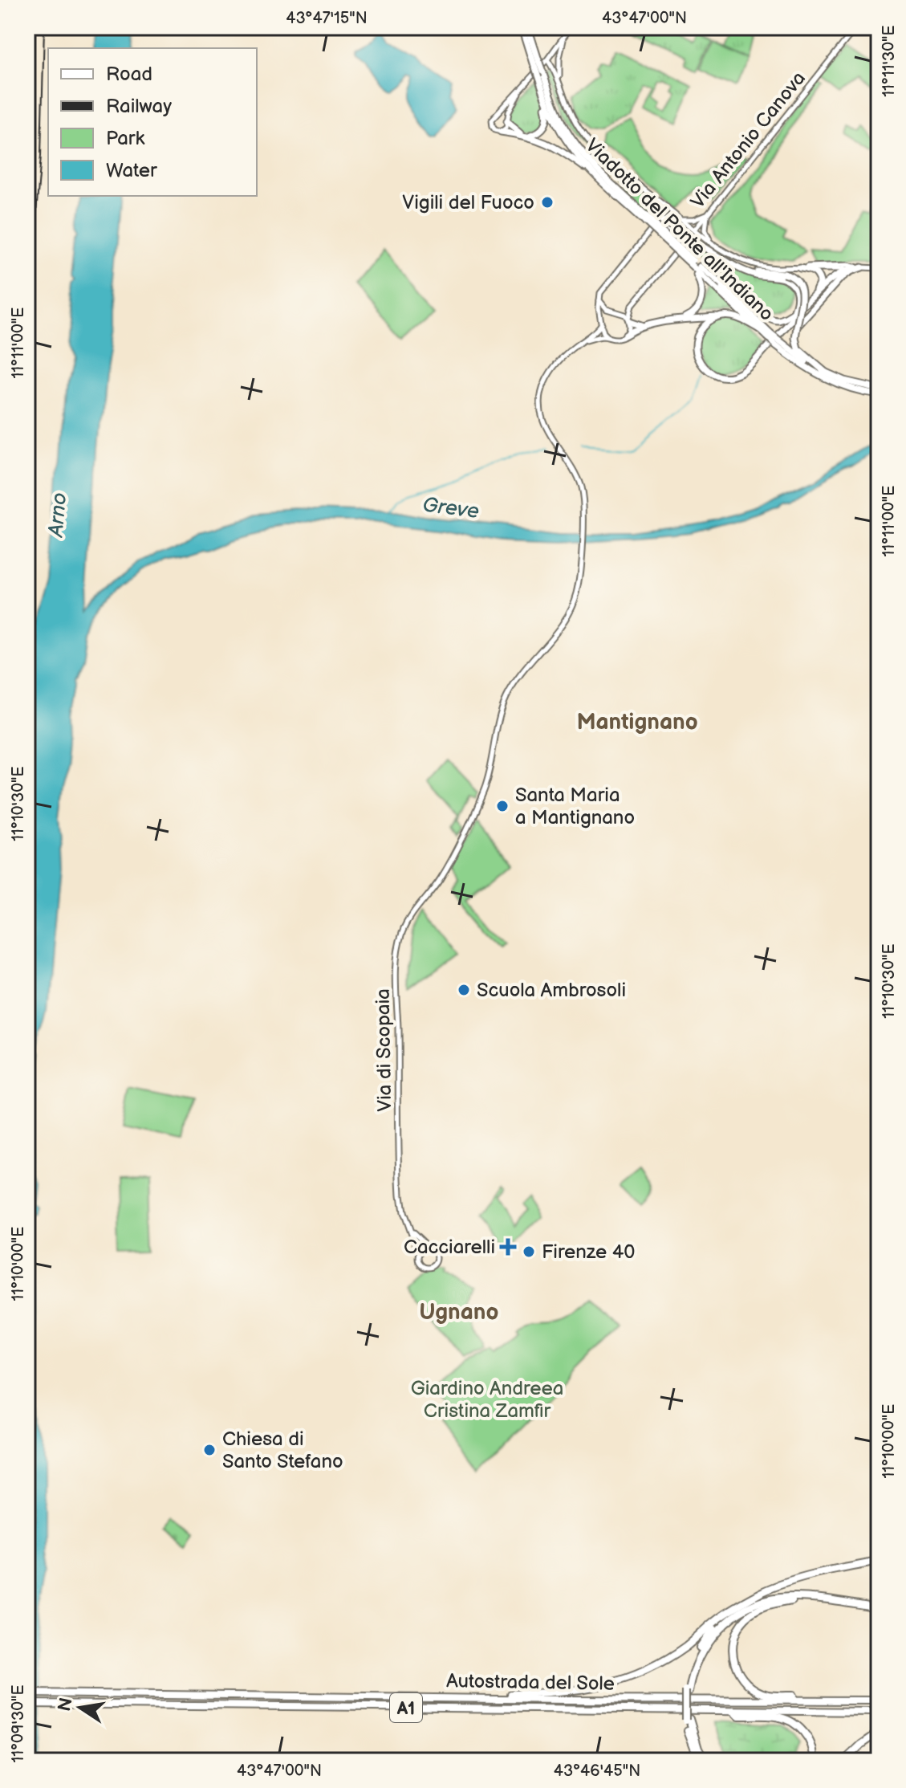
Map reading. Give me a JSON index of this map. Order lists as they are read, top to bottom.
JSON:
{
  "streets": {
    "highway": ["Viadotto del Ponte all'Indiano", "Autostrada del Sole", "A1"],
    "street": ["Via Antonio Canova", "Via di Scopaia"]
  },
  "districts": ["Mantignano", "Ugnano"],
  "water": ["Greve", "Arno"],
  "parks": ["Giardino Andreea Cristina Zamfir"],
  "places": {
    "other": [
      "Vigili del Fuoco",
      "Santa Maria a Mantignano",
      "Scuola Ambrosoli",
      "Firenze 40",
      "Chiesa di Santo Stefano"
    ],
    "health": ["Cacciarelli"]
  },
  "legend": [
    "Road",
    "Railway",
    "Park",
    "Water"
  ],
  "north": "left",
  "coordinates": [
    "43°47'15\"N",
    "43°47'00\"N",
    "11°11'30\"E",
    "11°11'00\"E",
    "11°10'30\"E",
    "11°10'00\"E",
    "11°09'30\"E",
    "43°46'45\"N"
  ]
}
